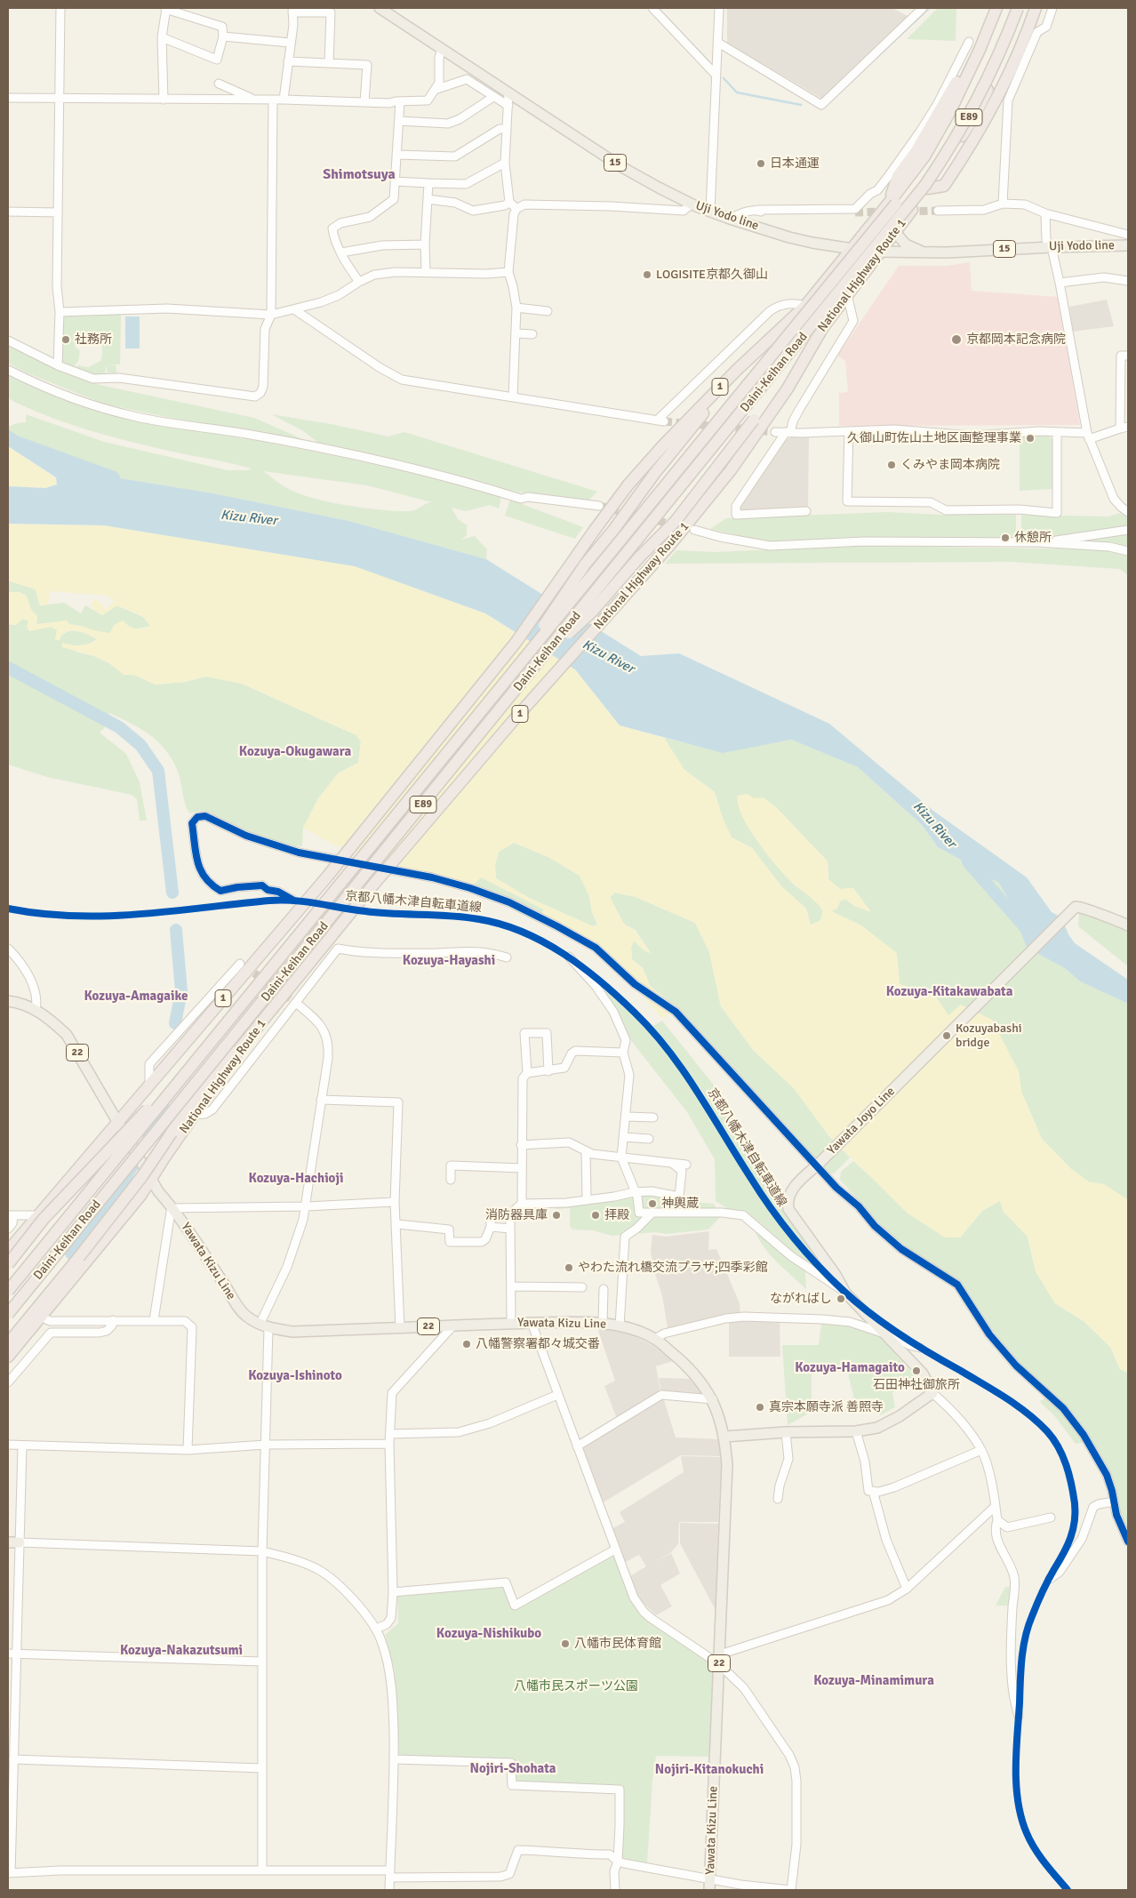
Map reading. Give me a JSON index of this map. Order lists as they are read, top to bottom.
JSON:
{
  "streets": {
    "highway": [
      "E89",
      "National Highway Route 1",
      "Daini-Keihan Road",
      "1"
    ],
    "main road": [
      "15",
      "Uji Yodo line",
      "22",
      "Yawata Joyo Line",
      "Yawata Kizu Line"
    ],
    "cycle path": ["京都八幡木津自転車道線"]
  },
  "crossings": [
    ["Uji Yodo line", "National Highway Route 1"],
    ["National Highway Route 1", "Yawata Kizu Line"]
  ],
  "districts": [
    "Shimotsuya",
    "Kozuya-Okugawara",
    "Kozuya-Hayashi",
    "Kozuya-Kitakawabata",
    "Kozuya-Amagaike",
    "Kozuya-Hachioji",
    "Kozuya-Hamagaito",
    "Kozuya-Ishinoto",
    "Kozuya-Nishikubo",
    "Kozuya-Nakazutsumi",
    "Kozuya-Minamimura",
    "Nojiri-Shohata",
    "Nojiri-Kitanokuchi"
  ],
  "water": ["Kizu River"],
  "parks": ["八幡市民スポーツ公園"],
  "places": [
    "日本通運",
    "LOGISITE京都久御山",
    "社務所",
    "京都岡本記念病院",
    "久御山町佐山土地区画整理事業",
    "くみやま岡本病院",
    "休憩所",
    "Kozuyabashi bridge",
    "神輿蔵",
    "消防器具庫",
    "拝殿",
    "やわた流れ橋交流プラザ;四季彩館",
    "ながればし",
    "八幡警察署都々城交番",
    "石田神社御旅所",
    "真宗本願寺派 善照寺",
    "八幡市民体育館"
  ]
}
